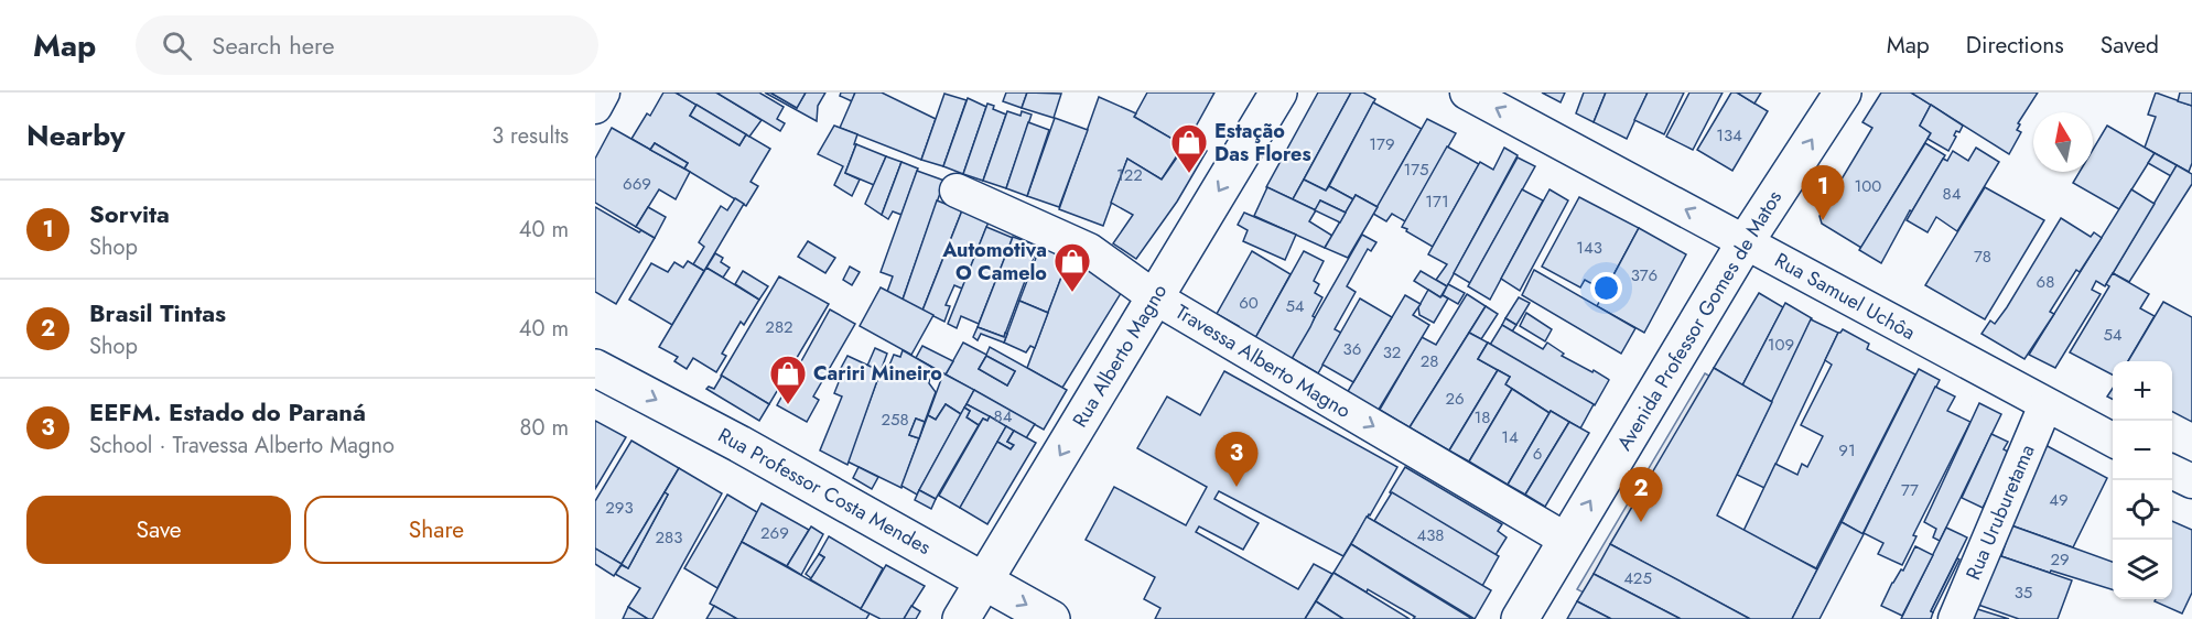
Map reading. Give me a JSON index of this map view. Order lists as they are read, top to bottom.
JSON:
{
  "streets": {
    "main road": ["Avenida Professor Gomes de Matos", "Rua Alberto Magno", "Rua Professor Costa Mendes"],
    "street": ["Rua Samuel Uchôa", "Travessa Alberto Magno", "Rua Uruburetama"]
  },
  "crossings": [
    ["Rua Samuel Uchôa", "Avenida Professor Gomes de Matos"],
    ["Rua Samuel Uchôa", "Rua Uruburetama"],
    ["Avenida Professor Gomes de Matos", "Travessa Alberto Magno"],
    ["Rua Alberto Magno", "Travessa Alberto Magno"],
    ["Rua Alberto Magno", "Rua Professor Costa Mendes"]
  ],
  "one_way": [
    "Rua Samuel Uchôa",
    "Avenida Professor Gomes de Matos",
    "Rua Alberto Magno",
    "Travessa Alberto Magno",
    "Rua Professor Costa Mendes"
  ],
  "places": {
    "shop": ["Estação Das Flores", "Automotiva O Camelo", "Cariri Mineiro"]
  },
  "house_numbers": [
    "134",
    "179",
    "175",
    "122",
    "669",
    "100",
    "84",
    "171",
    "143",
    "78",
    "376",
    "68",
    "60",
    "54",
    "282",
    "54",
    "109",
    "36",
    "32",
    "28",
    "26",
    "84",
    "18",
    "258",
    "14",
    "91",
    "6",
    "77",
    "49",
    "293",
    "269",
    "438",
    "283",
    "29",
    "425",
    "35"
  ],
  "north": "top",
  "page": {
    "header": "Map",
    "search": "Search here",
    "nav": ["Map", "Directions", "Saved"],
    "heading": ["Nearby", "3 results"],
    "pins": ["1", "3", "2"],
    "list": [
      {
        "mark": "1",
        "name": "Sorvita",
        "note": "Shop",
        "value": "40 m"
      },
      {
        "mark": "2",
        "name": "Brasil Tintas",
        "note": "Shop",
        "value": "40 m"
      },
      {
        "mark": "3",
        "name": "EEFM. Estado do Paraná",
        "note": "School · Travessa Alberto Magno",
        "value": "80 m"
      }
    ],
    "map_buttons": ["+", "−"],
    "buttons": ["Save", "Share"]
  }
}
